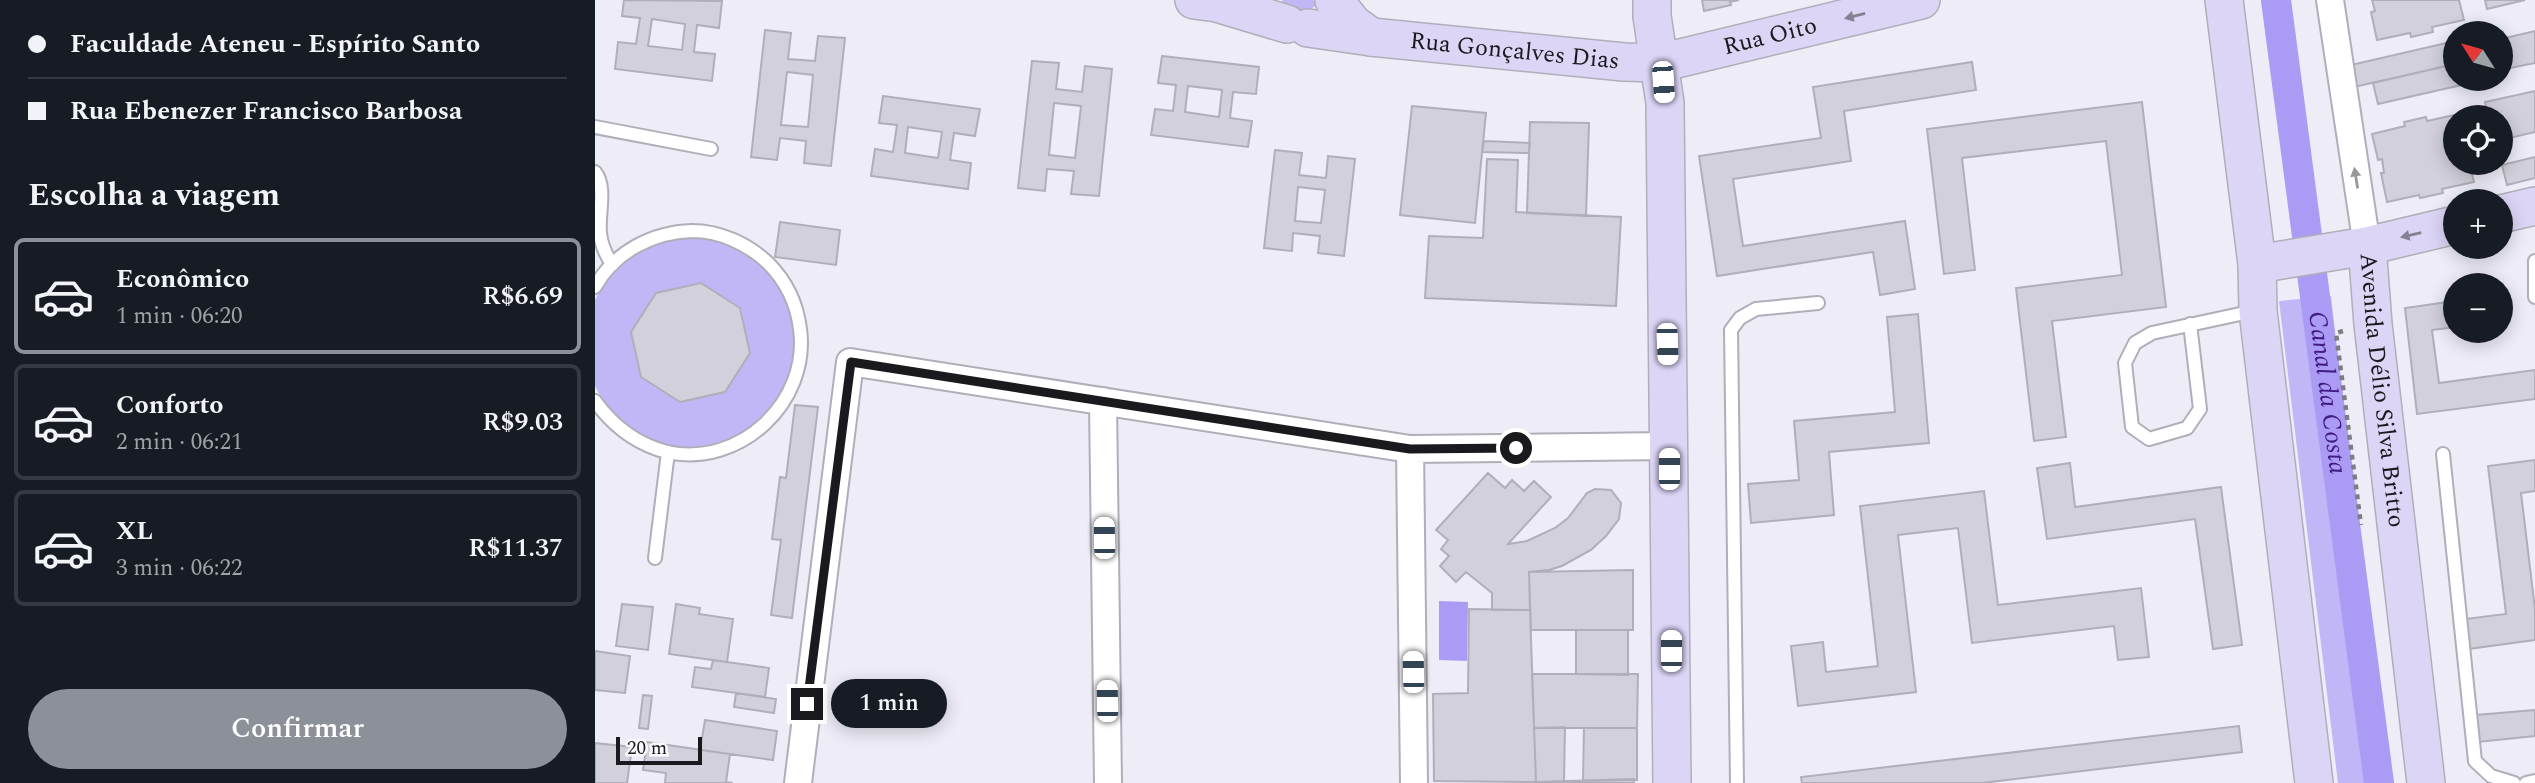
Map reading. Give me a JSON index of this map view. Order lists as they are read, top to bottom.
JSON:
{
  "streets": {
    "street": ["Rua Oito", "Rua Gonçalves Dias", "Avenida Délio Silva Britto"]
  },
  "crossings": [
    ["Rua Oito", "Rua Gonçalves Dias"]
  ],
  "one_way": ["Rua Oito"],
  "water": ["Canal da Costa"],
  "scale_bar": "20 m",
  "north": "top left",
  "page": {
    "banner": ["Faculdade Ateneu - Espírito Santo", "Rua Ebenezer Francisco Barbosa"],
    "map_buttons": ["+", "−"],
    "heading": "Escolha a viagem",
    "list": [
      {
        "name": "Econômico",
        "note": "1 min · 06:20",
        "value": "R$6.69"
      },
      {
        "name": "Conforto",
        "note": "2 min · 06:21",
        "value": "R$9.03"
      },
      {
        "name": "XL",
        "note": "3 min · 06:22",
        "value": "R$11.37"
      }
    ],
    "buttons": "Confirmar",
    "bubble": "1 min",
    "scale": "20 m"
  }
}
